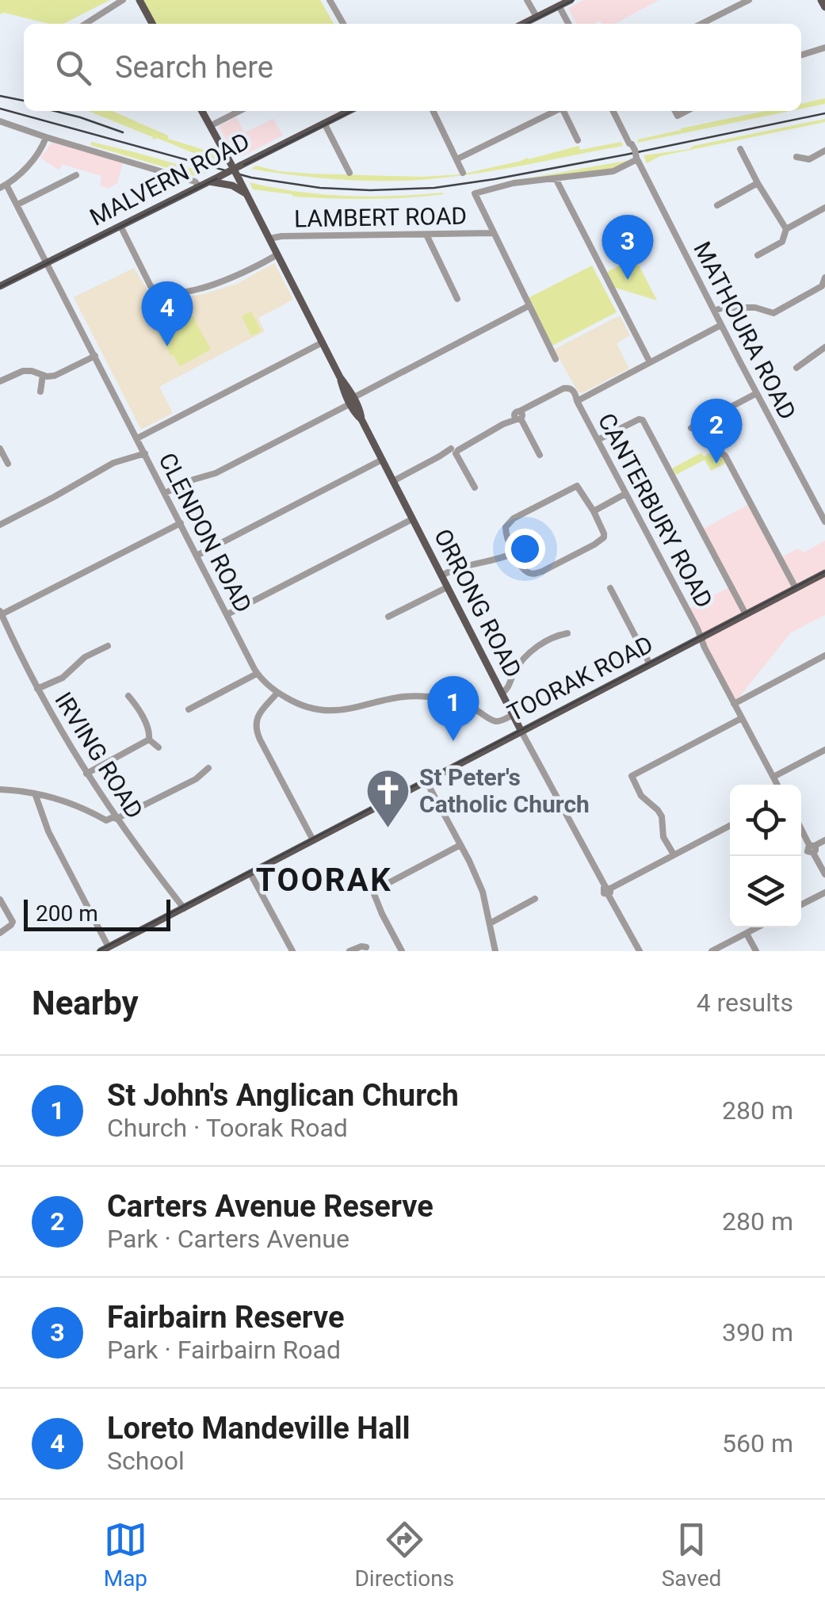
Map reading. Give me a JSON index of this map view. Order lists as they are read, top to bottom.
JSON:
{
  "streets": {
    "main road": ["MALVERN ROAD", "ORRONG ROAD", "TOORAK ROAD"],
    "street": [
      "LAMBERT ROAD",
      "MATHOURA ROAD",
      "CANTERBURY ROAD",
      "CLENDON ROAD",
      "IRVING ROAD"
    ]
  },
  "crossings": [
    ["MALVERN ROAD", "CLENDON ROAD"],
    ["MALVERN ROAD", "ORRONG ROAD"],
    ["LAMBERT ROAD", "ORRONG ROAD"],
    ["CANTERBURY ROAD", "TOORAK ROAD"],
    ["CLENDON ROAD", "ORRONG ROAD"],
    ["ORRONG ROAD", "TOORAK ROAD"],
    ["TOORAK ROAD", "IRVING ROAD"]
  ],
  "districts": ["TOORAK"],
  "places": {
    "church": ["St Peter's Catholic Church"]
  },
  "scale_bar": "200 m",
  "page": {
    "search": "Search here",
    "pins": [
      "3",
      "4",
      "2",
      "1"
    ],
    "scale": "200 m",
    "heading": ["Nearby", "4 results"],
    "list": [
      {
        "mark": "1",
        "name": "St John's Anglican Church",
        "note": "Church · Toorak Road",
        "value": "280 m"
      },
      {
        "mark": "2",
        "name": "Carters Avenue Reserve",
        "note": "Park · Carters Avenue",
        "value": "280 m"
      },
      {
        "mark": "3",
        "name": "Fairbairn Reserve",
        "note": "Park · Fairbairn Road",
        "value": "390 m"
      },
      {
        "mark": "4",
        "name": "Loreto Mandeville Hall",
        "note": "School",
        "value": "560 m"
      }
    ],
    "nav": ["Map", "Directions", "Saved"]
  }
}
